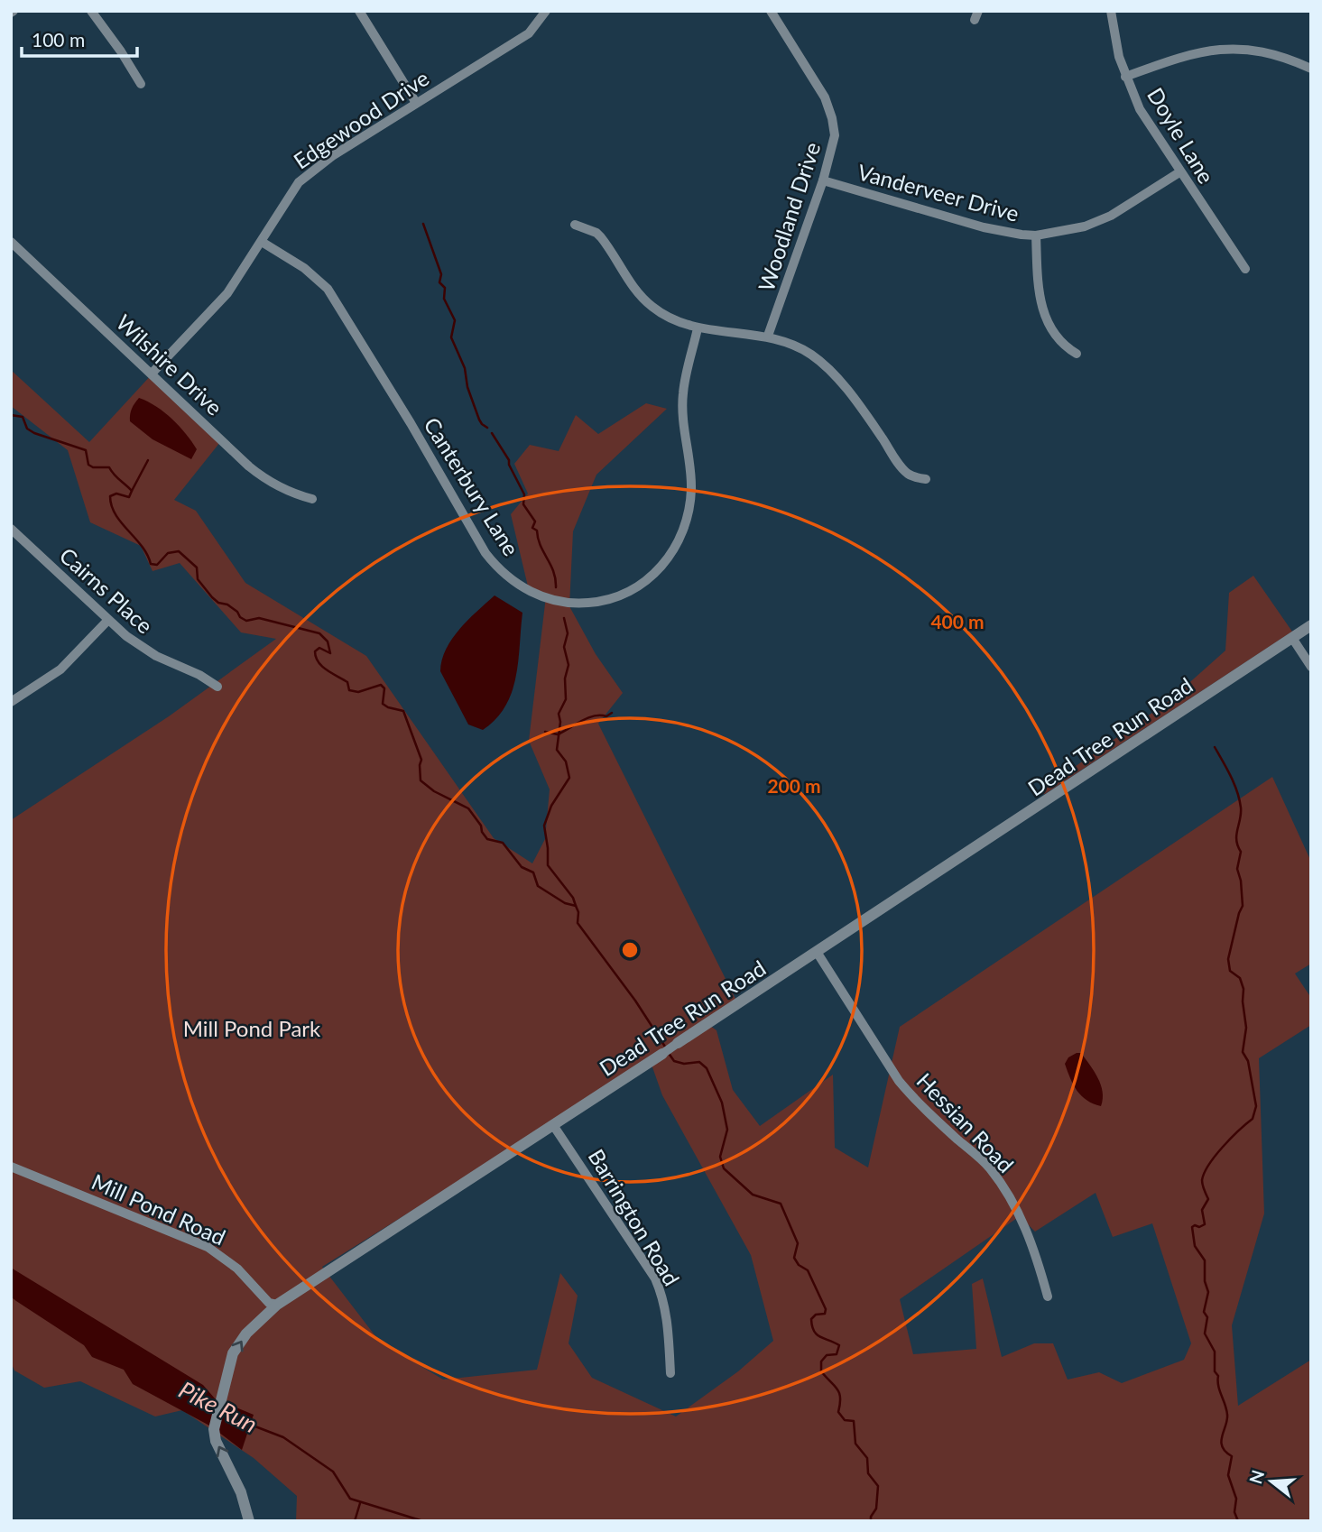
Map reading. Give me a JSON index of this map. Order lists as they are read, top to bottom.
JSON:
{
  "streets": {
    "street": [
      "Edgewood Drive",
      "Doyle Lane",
      "Vanderveer Drive",
      "Woodland Drive",
      "Wilshire Drive",
      "Canterbury Lane",
      "Cairns Place",
      "Dead Tree Run Road",
      "Hessian Road",
      "Mill Pond Road",
      "Barrington Road"
    ]
  },
  "crossings": [
    ["Edgewood Drive", "Wilshire Drive"],
    ["Edgewood Drive", "Canterbury Lane"],
    ["Doyle Lane", "Vanderveer Drive"],
    ["Vanderveer Drive", "Woodland Drive"],
    ["Dead Tree Run Road", "Hessian Road"],
    ["Dead Tree Run Road", "Mill Pond Road"],
    ["Dead Tree Run Road", "Barrington Road"]
  ],
  "water": ["Pike Run"],
  "parks": ["Mill Pond Park"],
  "scale_bar": "100 m",
  "north": "left",
  "rings": ["400 m", "200 m"]
}
